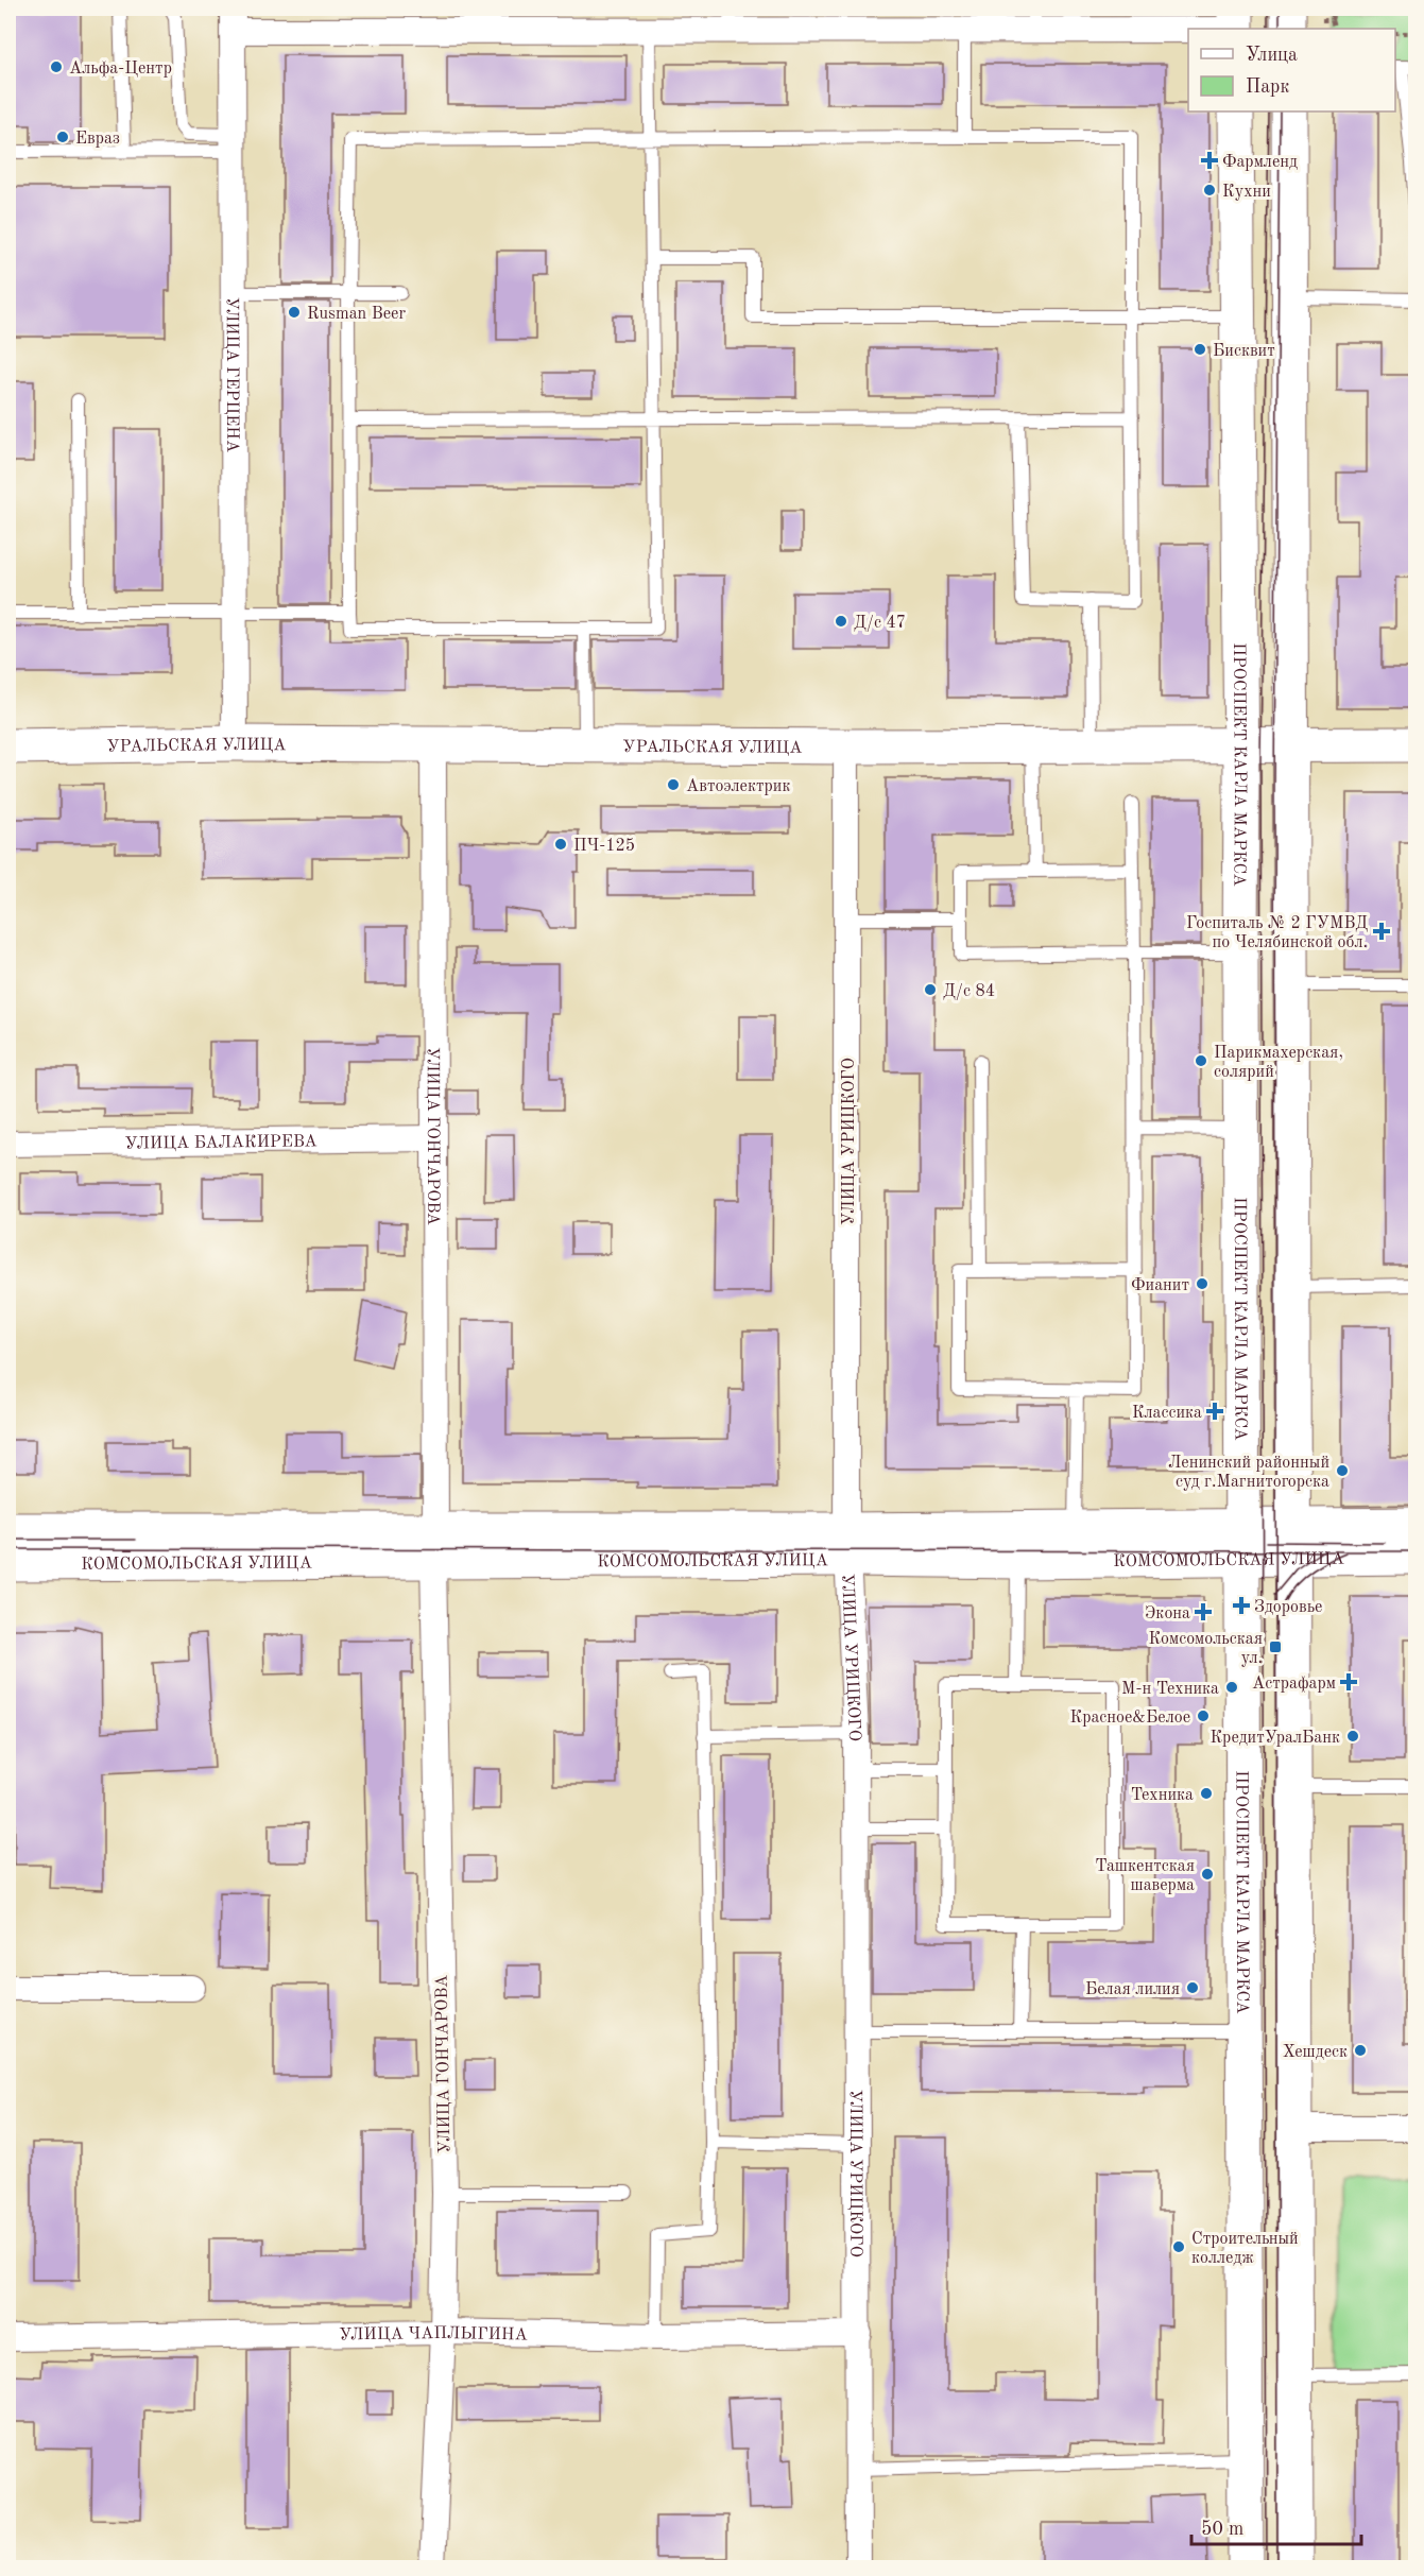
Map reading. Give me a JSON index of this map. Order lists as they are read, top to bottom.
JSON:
{
  "streets": {
    "main road": ["УРАЛЬСКАЯ УЛИЦА", "ПРОСПЕКТ КАРЛА МАРКСА", "КОМСОМОЛЬСКАЯ УЛИЦА"],
    "street": [
      "УЛИЦА ГЕРЦЕНА",
      "УЛИЦА ГОНЧАРОВА",
      "УЛИЦА БАЛАКИРЕВА",
      "УЛИЦА УРИЦКОГО",
      "УЛИЦА ЧАПЛЫГИНА"
    ]
  },
  "crossings": [
    ["УЛИЦА ГЕРЦЕНА", "УРАЛЬСКАЯ УЛИЦА"],
    ["УРАЛЬСКАЯ УЛИЦА", "ПРОСПЕКТ КАРЛА МАРКСА"],
    ["УРАЛЬСКАЯ УЛИЦА", "УЛИЦА ГОНЧАРОВА"],
    ["УРАЛЬСКАЯ УЛИЦА", "УЛИЦА УРИЦКОГО"],
    ["ПРОСПЕКТ КАРЛА МАРКСА", "КОМСОМОЛЬСКАЯ УЛИЦА"],
    ["УЛИЦА ГОНЧАРОВА", "УЛИЦА БАЛАКИРЕВА"],
    ["УЛИЦА ГОНЧАРОВА", "КОМСОМОЛЬСКАЯ УЛИЦА"],
    ["УЛИЦА ГОНЧАРОВА", "УЛИЦА ЧАПЛЫГИНА"],
    ["УЛИЦА УРИЦКОГО", "КОМСОМОЛЬСКАЯ УЛИЦА"],
    ["УЛИЦА УРИЦКОГО", "УЛИЦА ЧАПЛЫГИНА"]
  ],
  "places": {
    "other": [
      "Альфа-Центр",
      "Евраз",
      "Кухни",
      "Rusman Beer",
      "Бисквит",
      "Д/с 47",
      "Автоэлектрик",
      "ПЧ-125",
      "Д/с 84",
      "Парикмахерская, солярий",
      "Фианит",
      "Ленинский районный суд г.Магнитогорска",
      "М-н Техника",
      "Красное&Белое",
      "КредитУралБанк",
      "Техника",
      "Ташкентская шаверма",
      "Белая лилия",
      "Хешдеск",
      "Строительный колледж"
    ],
    "health": [
      "Фармленд",
      "Госпиталь № 2 ГУМВД по Челябинской обл.",
      "Классика",
      "Здоровье",
      "Экона",
      "Астрафарм"
    ],
    "transit": ["Комсомольская ул."]
  },
  "legend": ["Улица", "Парк"],
  "scale_bar": "50 m"
}
